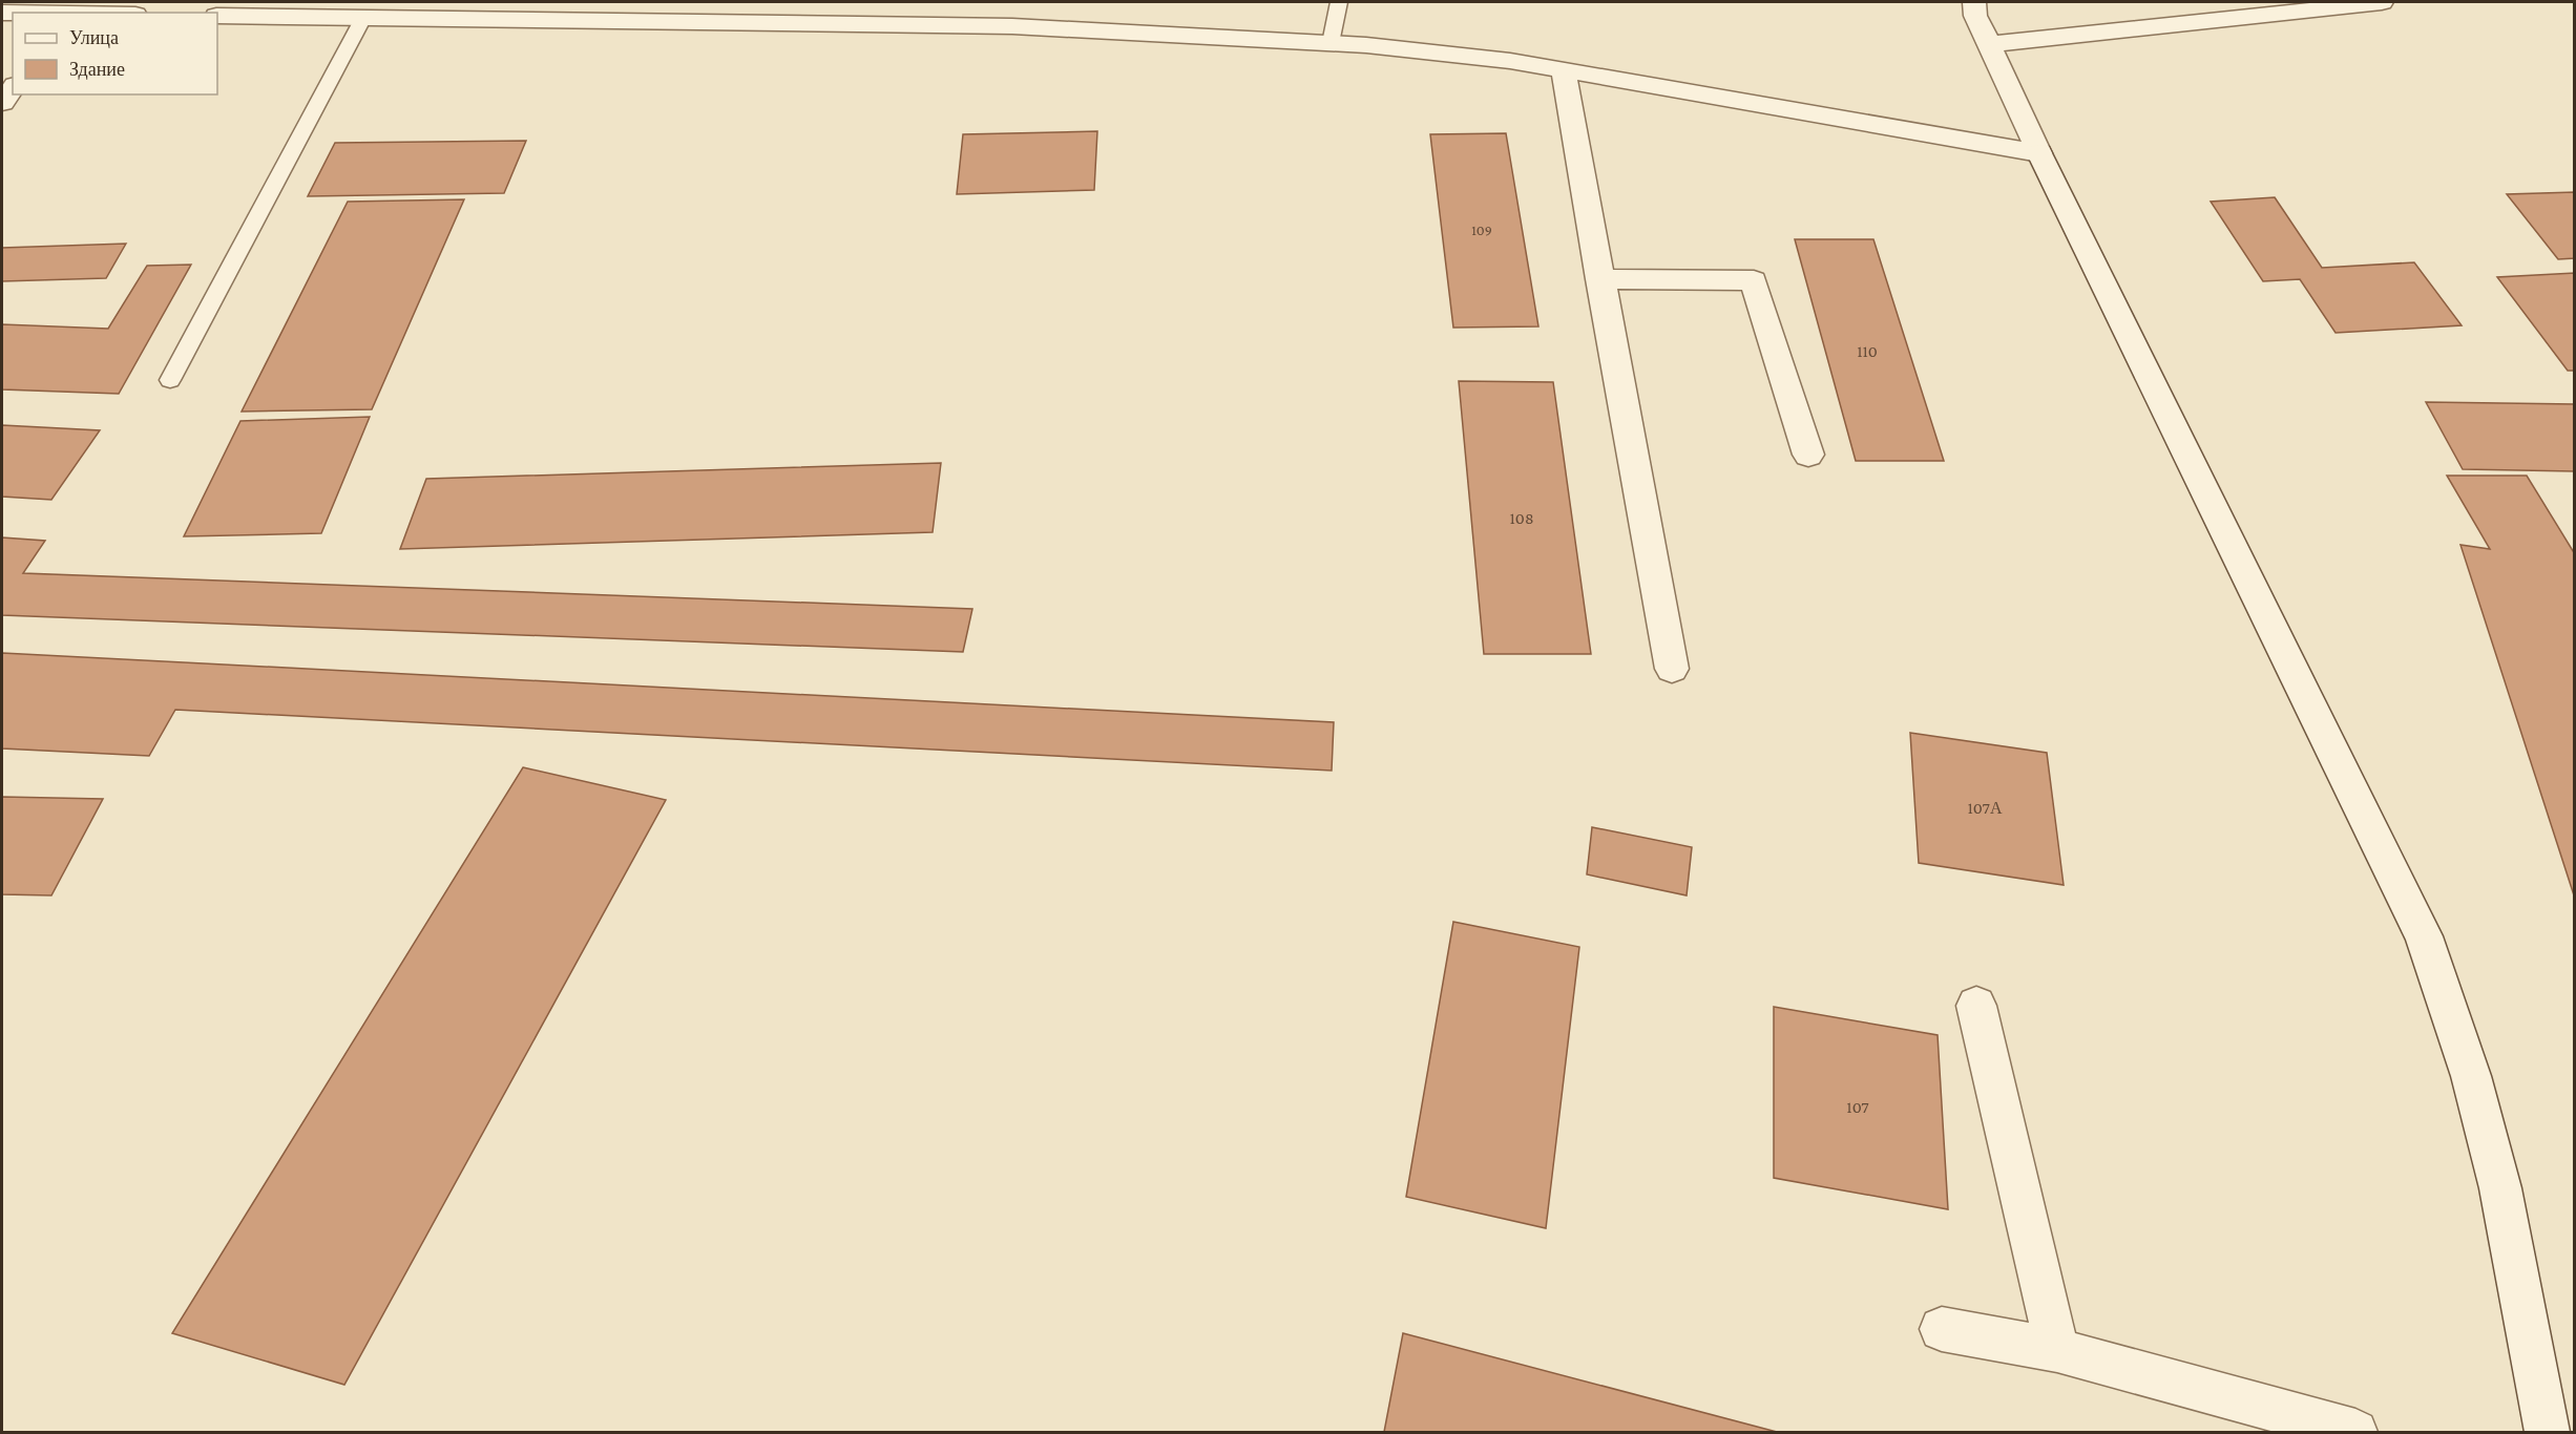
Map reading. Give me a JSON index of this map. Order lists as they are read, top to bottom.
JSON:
{
  "house_numbers": [
    "109",
    "110",
    "108",
    "107А",
    "107"
  ],
  "legend": ["Улица", "Здание"]
}
